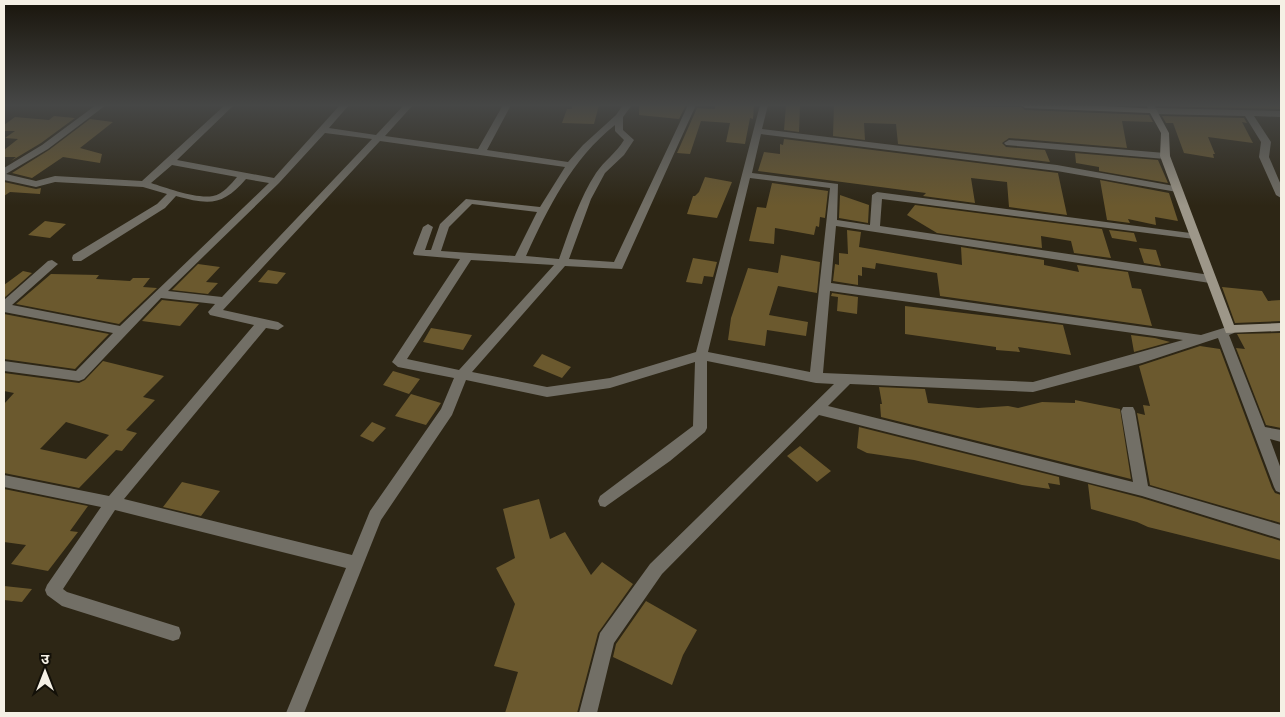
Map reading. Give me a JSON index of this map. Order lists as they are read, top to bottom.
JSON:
{
  "north": "top"
}
